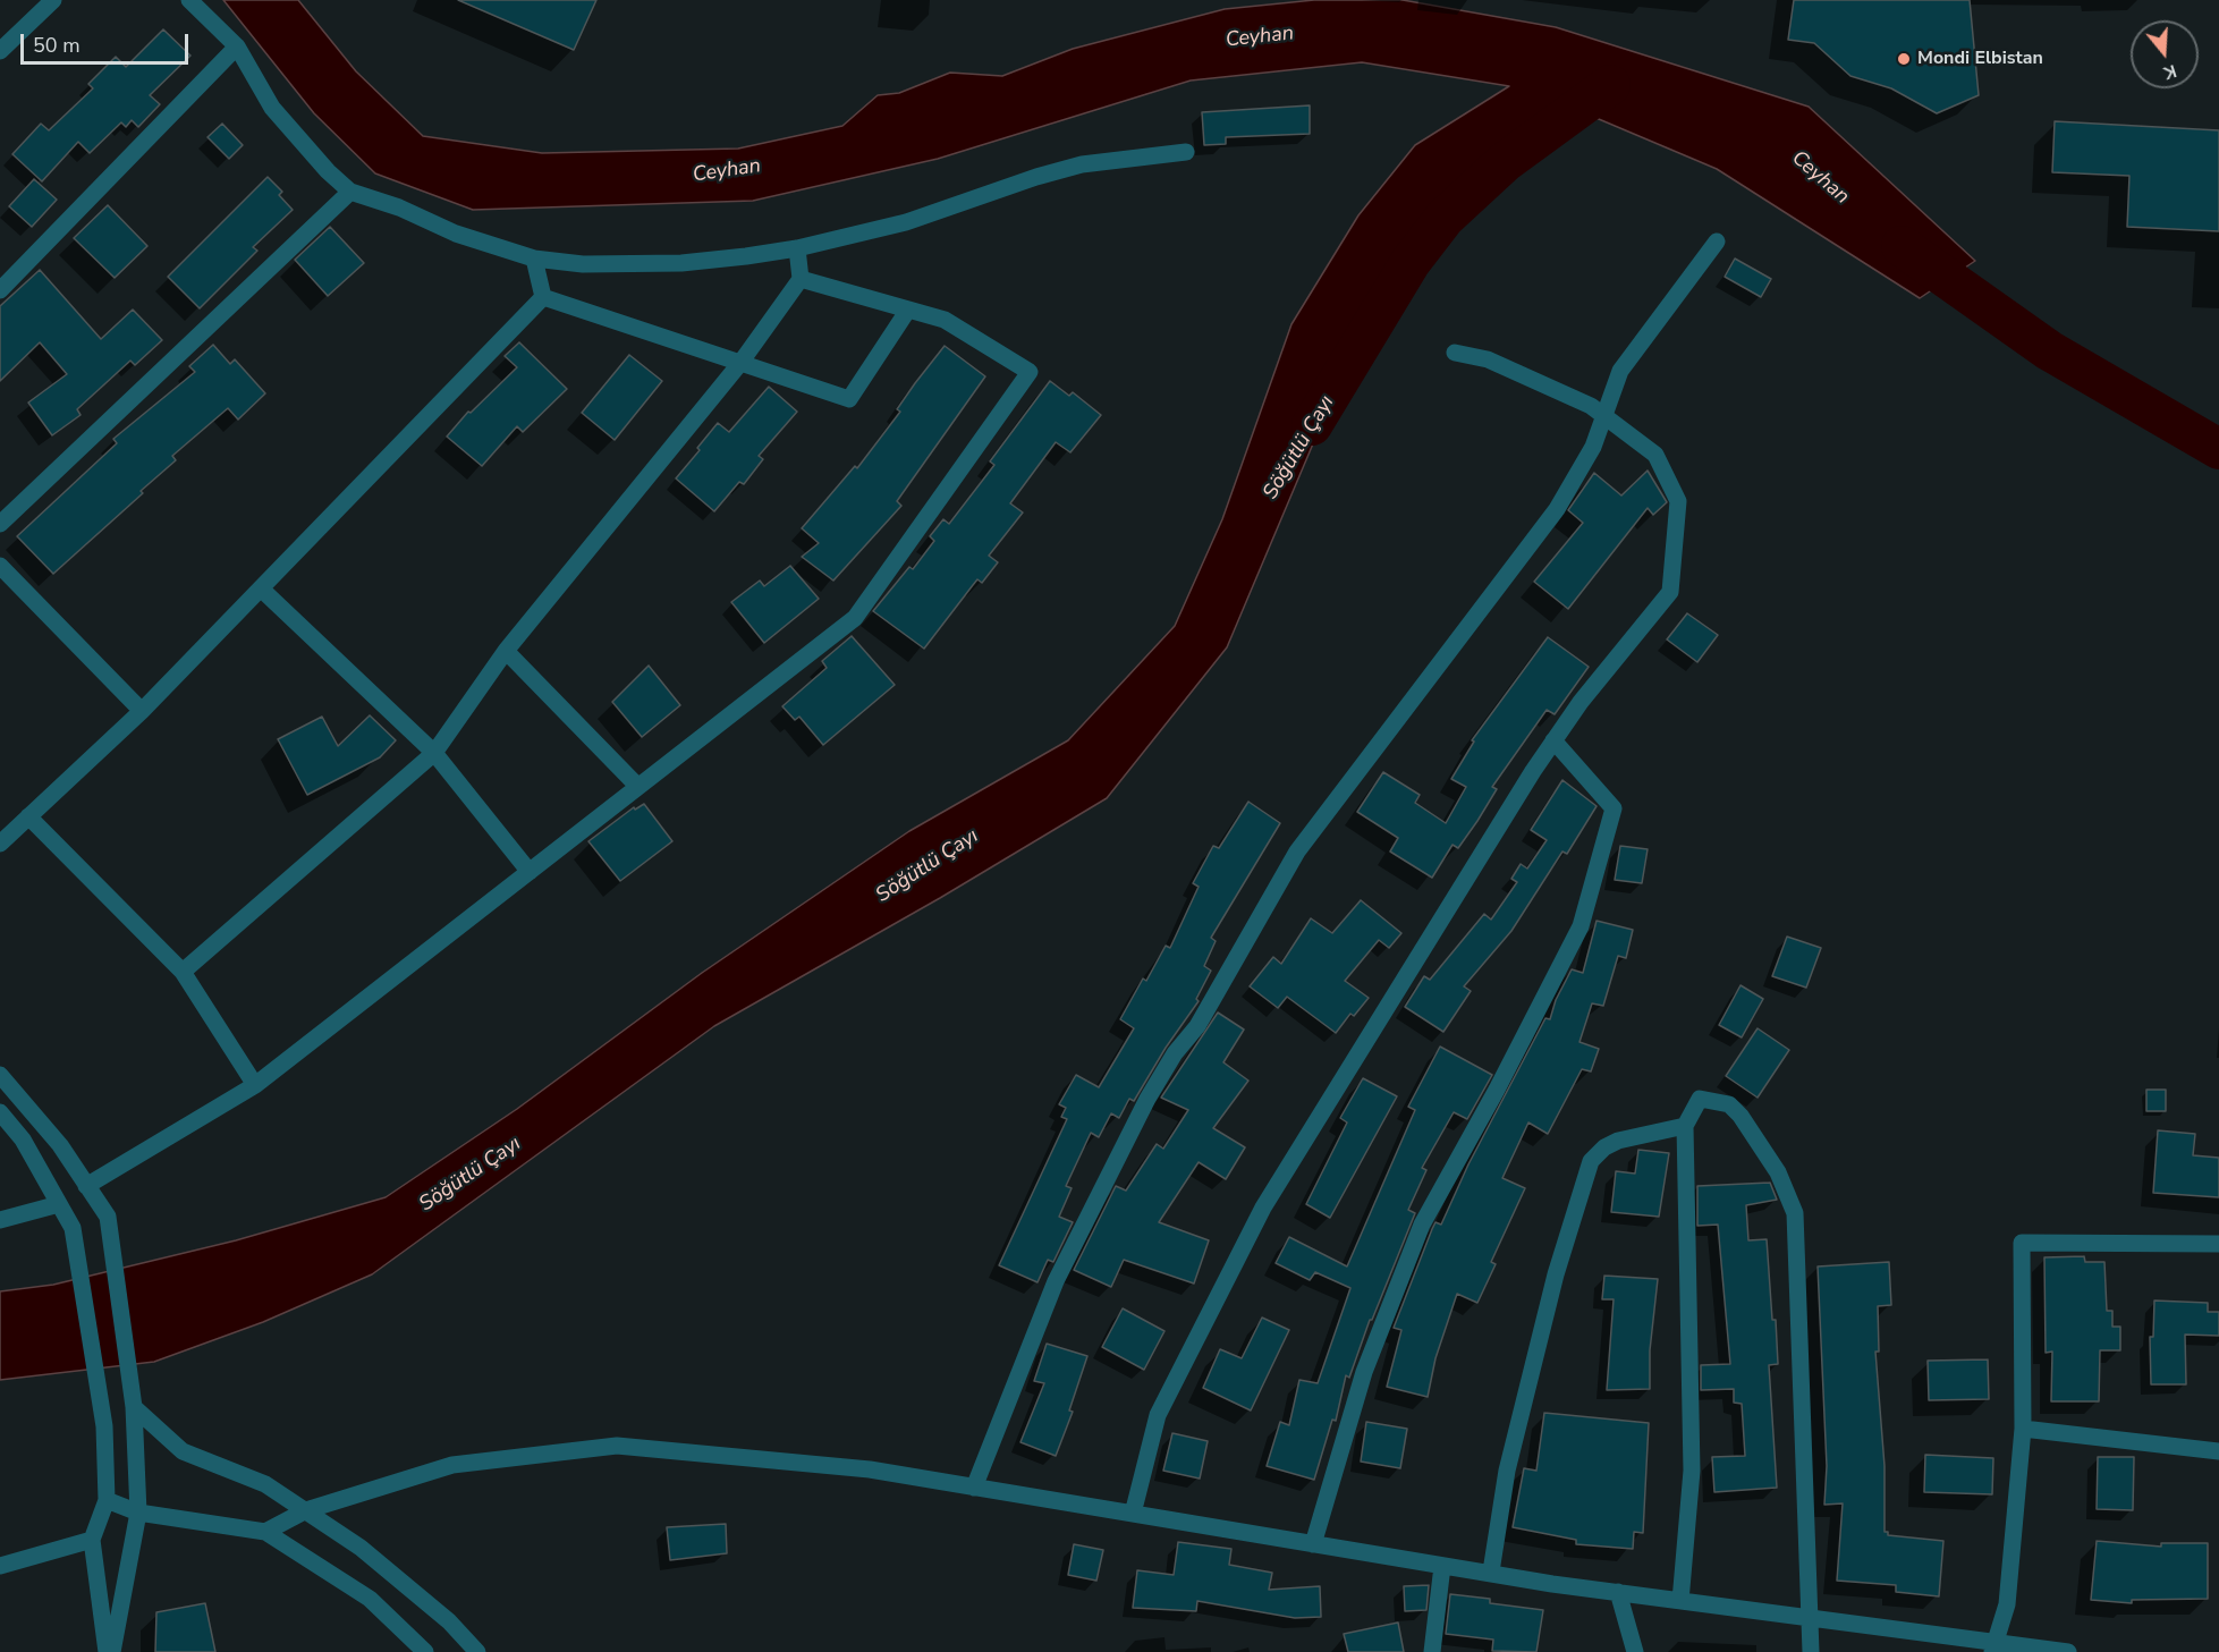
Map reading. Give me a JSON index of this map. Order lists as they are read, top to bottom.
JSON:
{
  "water": ["Ceyhan", "Söğütlü Çayı"],
  "places": ["Mondi Elbistan"],
  "scale_bar": "50 m",
  "north": "bottom"
}
